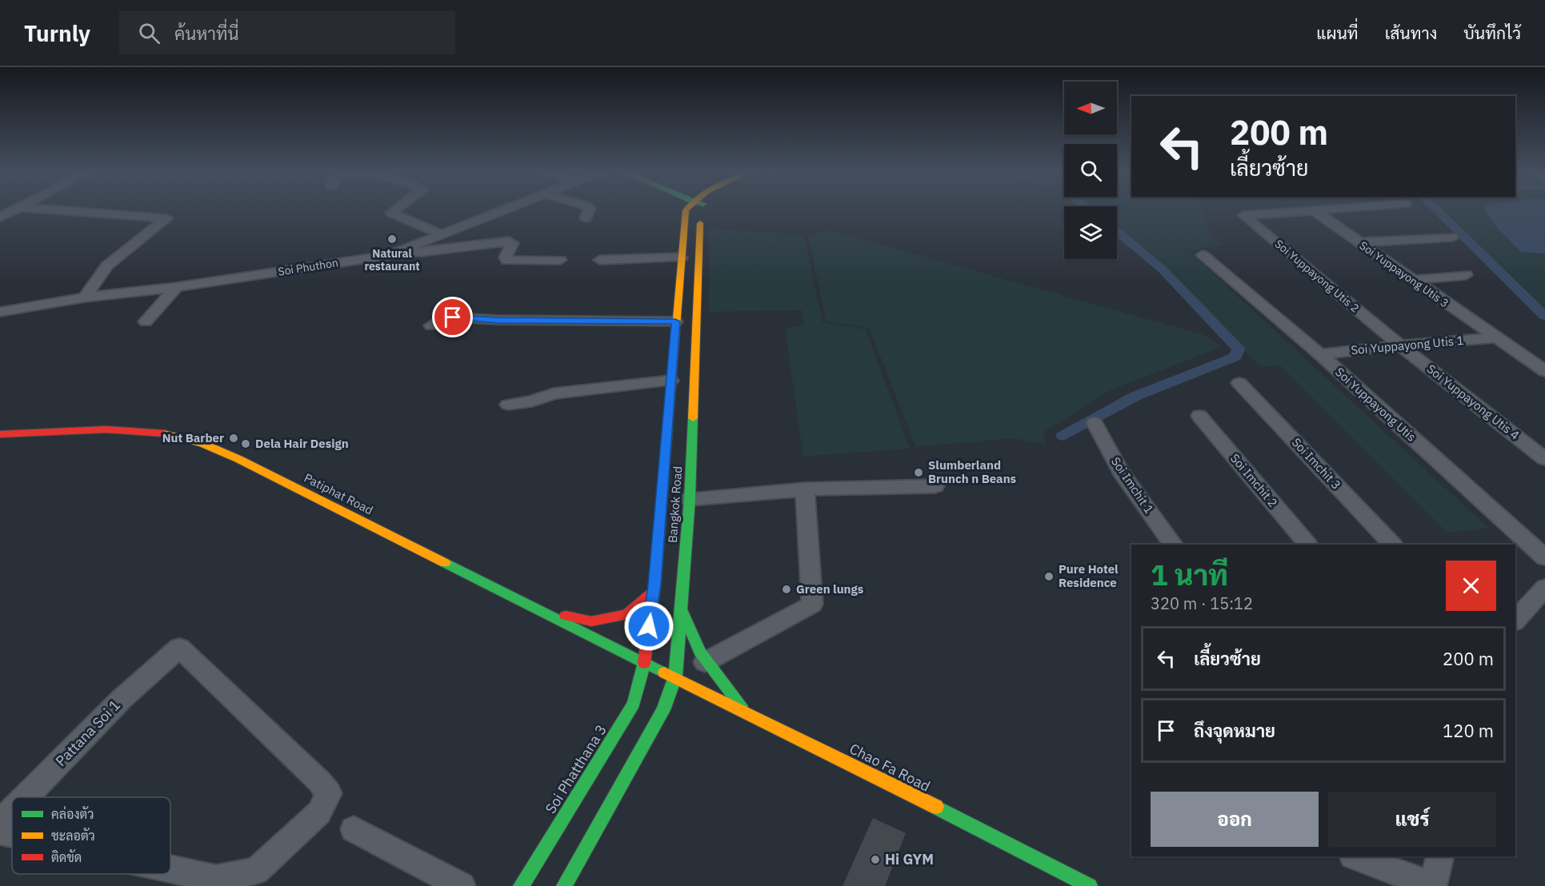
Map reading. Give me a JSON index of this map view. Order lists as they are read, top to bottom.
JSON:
{
  "streets": {
    "main road": [
      "Patiphat Road",
      "Bangkok Road",
      "Chao Fa Road",
      "Soi Phatthana 3"
    ],
    "street": [
      "Soi Phuthon",
      "Soi Yuppayong Utis 3",
      "Soi Yuppayong Utis 2",
      "Soi Yuppayong Utis 1",
      "Soi Yuppayong Utis 4",
      "Soi Yuppayong Utis",
      "Soi Imchit 3",
      "Soi Imchit 2",
      "Soi Imchit 1",
      "Pattana Soi 1"
    ]
  },
  "crossings": [
    ["Soi Yuppayong Utis 3", "Soi Yuppayong Utis 2"],
    ["Soi Yuppayong Utis 3", "Soi Yuppayong Utis 1"],
    ["Soi Yuppayong Utis 2", "Soi Yuppayong Utis 1"],
    ["Soi Yuppayong Utis 2", "Soi Yuppayong Utis 4"],
    ["Soi Yuppayong Utis 1", "Soi Yuppayong Utis 4"],
    ["Soi Yuppayong Utis 1", "Soi Yuppayong Utis"],
    ["Patiphat Road", "Bangkok Road"],
    ["Patiphat Road", "Chao Fa Road"],
    ["Patiphat Road", "Soi Phatthana 3"],
    ["Bangkok Road", "Chao Fa Road"],
    ["Bangkok Road", "Soi Phatthana 3"]
  ],
  "places": [
    "Natural restaurant",
    "Nut Barber",
    "Dela Hair Design",
    "Slumberland Brunch n Beans",
    "Pure Hotel Residence",
    "Green lungs",
    "Hi GYM"
  ],
  "legend": ["คล่องตัว", "ชะลอตัว", "ติดขัด"],
  "north": "left",
  "page": {
    "header": "Turnly",
    "search": "ค้นหาที่นี่",
    "nav": ["แผนที่", "เส้นทาง", "บันทึกไว้"],
    "turn": ["200 m", "เลี้ยวซ้าย"],
    "heading": ["1 นาที", "320 m · 15:12"],
    "list": [
      {
        "name": "เลี้ยวซ้าย",
        "value": "200 m"
      },
      {
        "name": "ถึงจุดหมาย",
        "value": "120 m"
      }
    ],
    "buttons": ["ออก", "แชร์"]
  }
}
